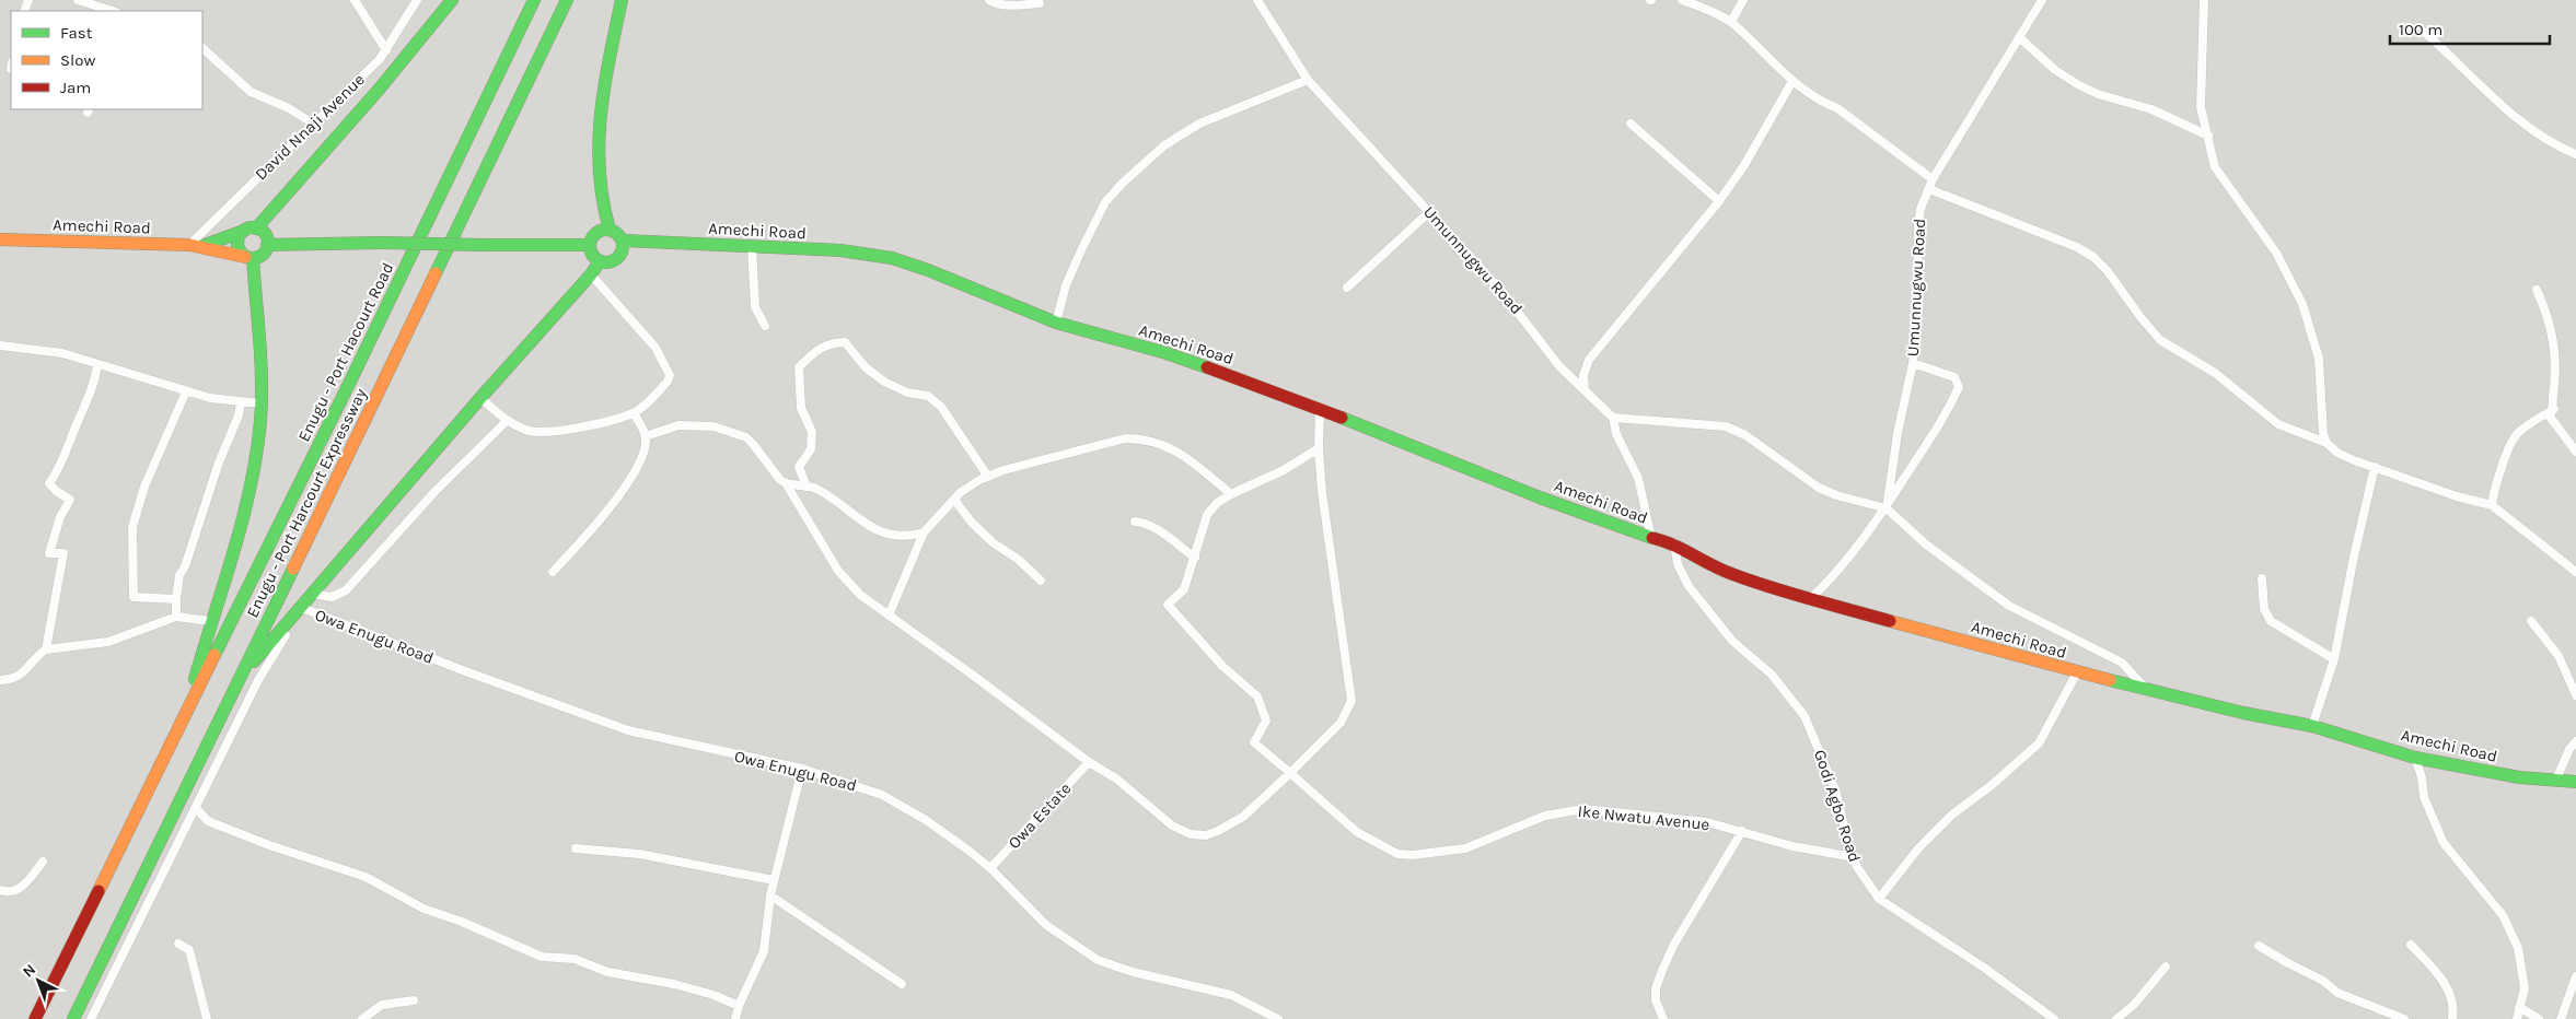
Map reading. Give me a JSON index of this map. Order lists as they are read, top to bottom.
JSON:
{
  "streets": {
    "main road": ["Amechi Road", "Enugu - Port Hacourt Road", "Enugu - Port Harcourt Expressway"],
    "street": [
      "David Nnaji Avenue",
      "Umunnugwu Road",
      "Owa Enugu Road",
      "Godi Agbo Road",
      "Owa Estate",
      "Ike Nwatu Avenue"
    ]
  },
  "crossings": [
    ["David Nnaji Avenue", "Amechi Road"],
    ["Amechi Road", "Umunnugwu Road"],
    ["Amechi Road", "Godi Agbo Road"],
    ["Owa Enugu Road", "Owa Estate"],
    ["Godi Agbo Road", "Ike Nwatu Avenue"]
  ],
  "legend": ["Fast", "Slow", "Jam"],
  "scale_bar": "100 m",
  "north": "top left"
}
